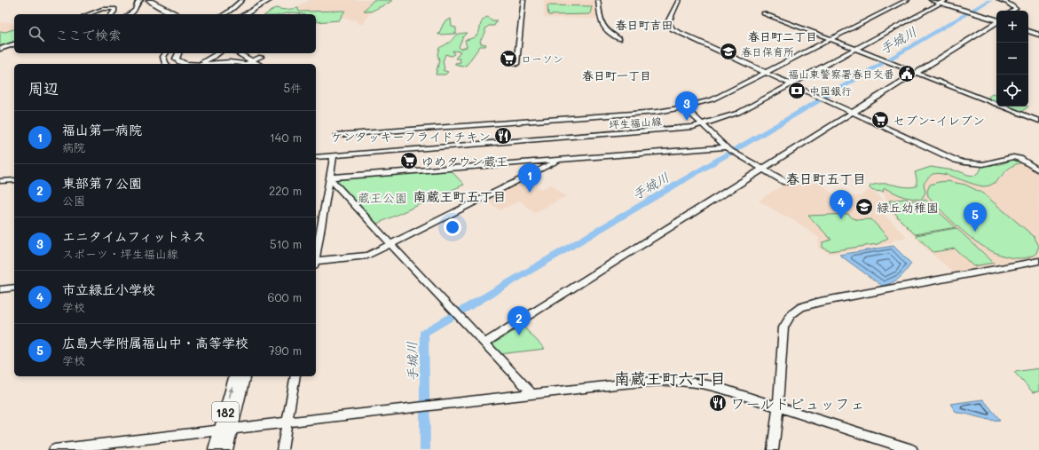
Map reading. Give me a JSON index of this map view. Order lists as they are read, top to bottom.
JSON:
{
  "streets": {
    "highway": ["182"],
    "street": ["坪生福山線"]
  },
  "districts": [
    "春日町吉田",
    "春日町二丁目",
    "春日町一丁目",
    "春日町五丁目",
    "南蔵王町五丁目",
    "南蔵王町六丁目"
  ],
  "water": ["手城川"],
  "parks": ["蔵王公園"],
  "places": {
    "school or university": ["春日保育所", "緑丘幼稚園"],
    "supermarket": ["ローソン", "セブン-イレブン", "ゆめタウン蔵王"],
    "public building": ["福山東警察署春日交番"],
    "bank": ["中国銀行"],
    "restaurant": ["ケンタッキーフライドチキン", "ワールドビュッフェ"]
  },
  "page": {
    "map_buttons": ["+", "−"],
    "search": "ここで検索",
    "heading": ["周辺", "5件"],
    "pins": [
      "3",
      "1",
      "4",
      "5",
      "2"
    ],
    "list": [
      {
        "mark": "1",
        "name": "福山第一病院",
        "note": "病院",
        "value": "140 m"
      },
      {
        "mark": "2",
        "name": "東部第７公園",
        "note": "公園",
        "value": "220 m"
      },
      {
        "mark": "3",
        "name": "エニタイムフィットネス",
        "note": "スポーツ · 坪生福山線",
        "value": "510 m"
      },
      {
        "mark": "4",
        "name": "市立緑丘小学校",
        "note": "学校",
        "value": "600 m"
      },
      {
        "mark": "5",
        "name": "広島大学附属福山中・高等学校",
        "note": "学校",
        "value": "790 m"
      }
    ]
  }
}
